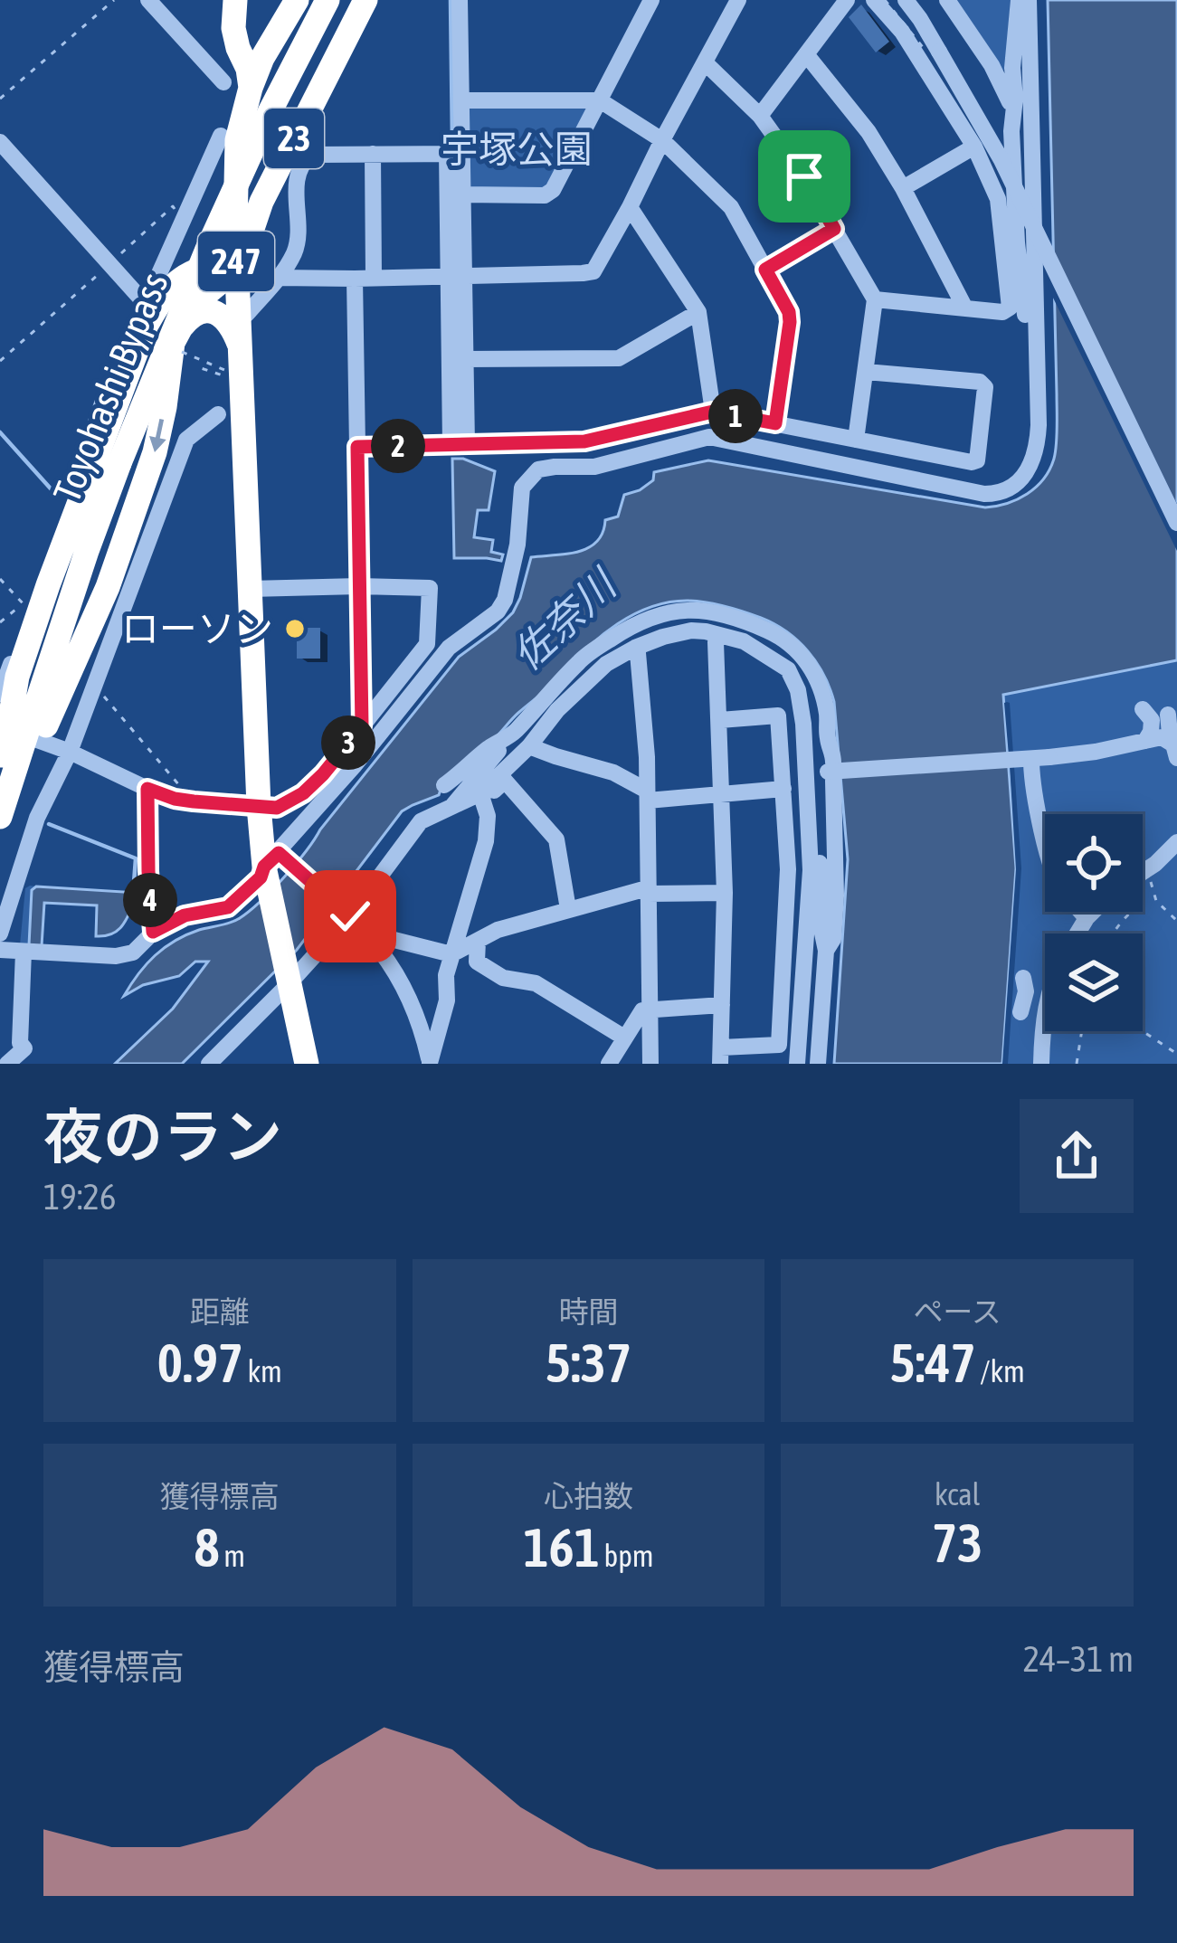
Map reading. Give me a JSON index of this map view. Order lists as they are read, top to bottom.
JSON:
{
  "streets": {
    "highway": ["23", "247", "Toyohashi Bypass"]
  },
  "crossings": [
    ["23", "247"]
  ],
  "water": ["佐奈川"],
  "parks": ["宇塚公園"],
  "places": ["ローソン"],
  "page": {
    "pins": [
      "1",
      "2",
      "3",
      "4"
    ],
    "heading": ["夜のラン", "19:26"],
    "stats": [
      ["距離", "0.97 km"],
      ["時間", "5:37"],
      ["ペース", "5:47 /km"],
      ["獲得標高", "8 m"],
      ["心拍数", "161 bpm"],
      ["kcal", "73"]
    ],
    "chart": ["獲得標高", "24–31 m"]
  }
}
